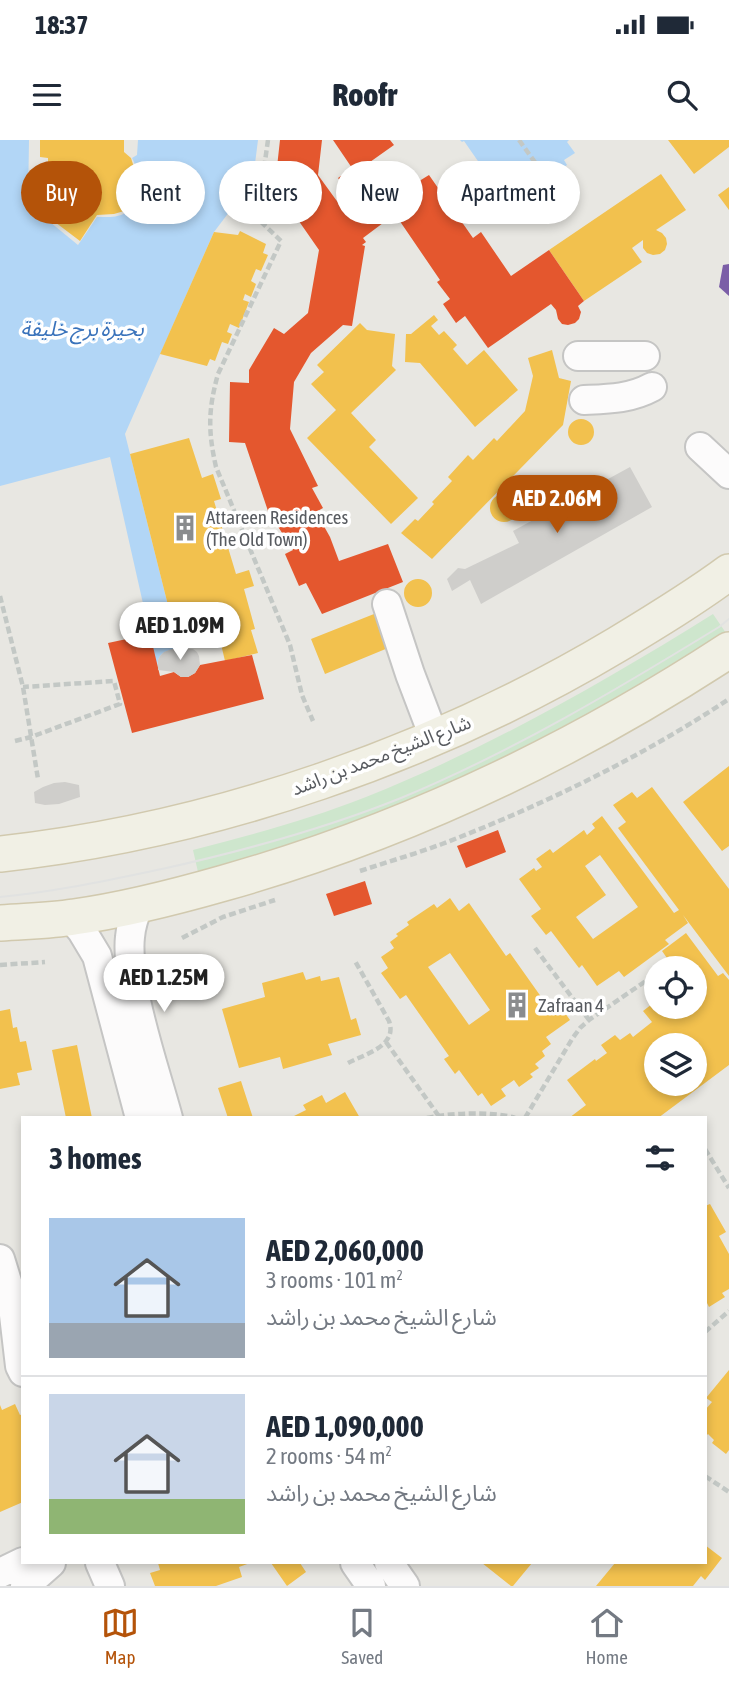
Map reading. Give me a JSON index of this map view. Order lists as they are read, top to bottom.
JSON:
{
  "streets": {
    "main road": ["شارع الشيخ محمد بن راشد"]
  },
  "water": ["بحيرة برج خليفة"],
  "places": {
    "building": ["Attareen Residences (The Old Town)", "Zafraan 4"]
  },
  "page": {
    "status": "18:37",
    "header": "Roofr",
    "chip": [
      "Buy",
      "Rent",
      "Filters",
      "New",
      "Apartment"
    ],
    "price": ["AED 2.06M", "AED 1.09M", "AED 1.25M"],
    "heading": "3 homes",
    "list": [
      {
        "name": "AED 2,060,000",
        "note": "3 rooms · 101 m² · شارع الشيخ محمد بن راشد"
      },
      {
        "name": "AED 1,090,000",
        "note": "2 rooms · 54 m² · شارع الشيخ محمد بن راشد"
      }
    ],
    "tabs": ["Map", "Saved", "Home"]
  }
}
